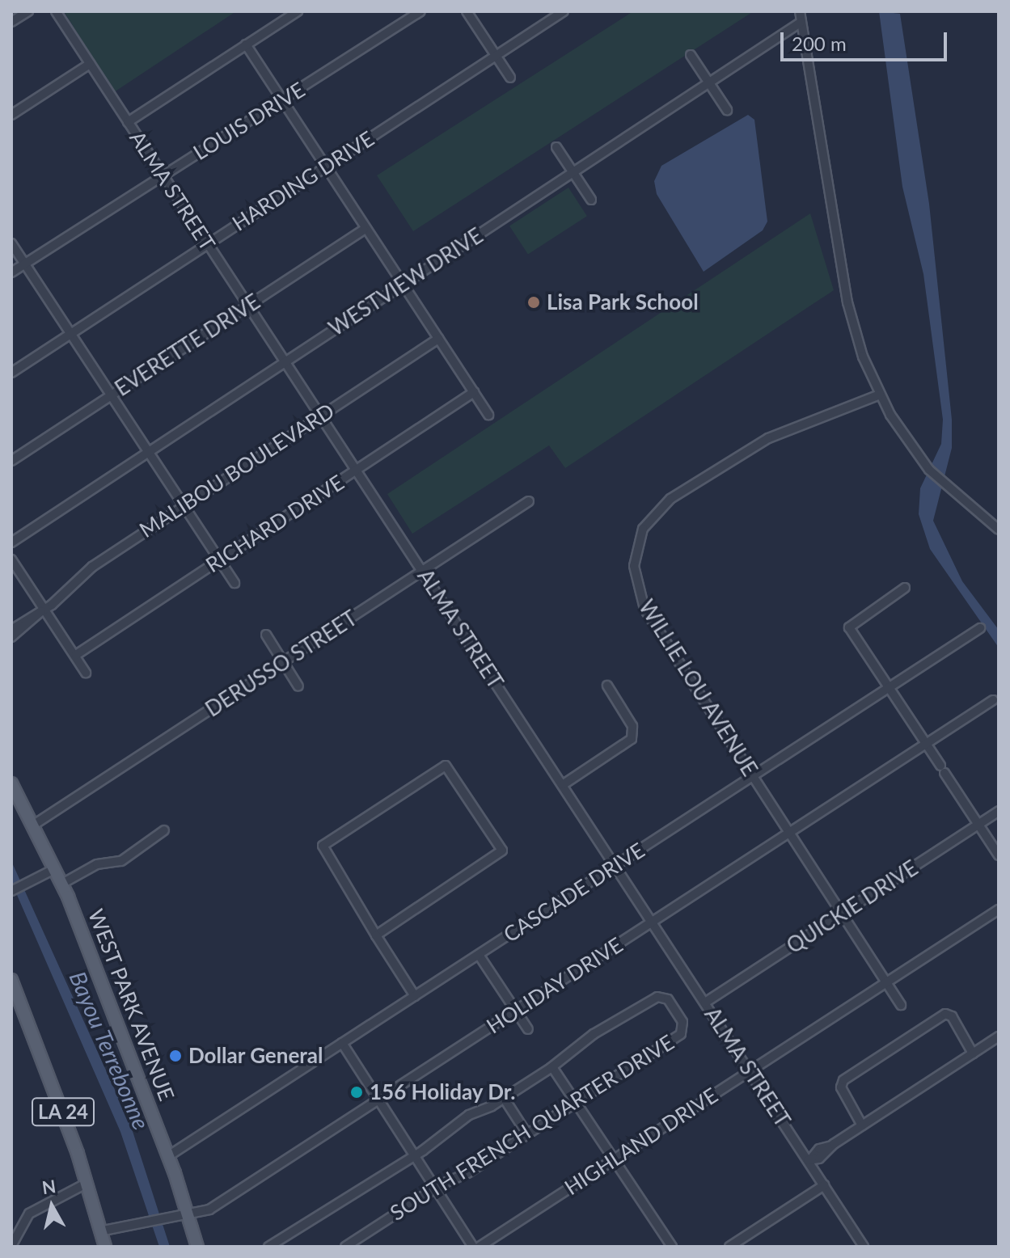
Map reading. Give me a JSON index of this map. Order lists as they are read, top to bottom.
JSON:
{
  "streets": {
    "main road": ["WEST PARK AVENUE", "LA 24"],
    "street": [
      "LOUIS DRIVE",
      "HARDING DRIVE",
      "ALMA STREET",
      "WESTVIEW DRIVE",
      "EVERETTE DRIVE",
      "MALIBOU BOULEVARD",
      "RICHARD DRIVE",
      "DERUSSO STREET",
      "WILLIE LOU AVENUE",
      "CASCADE DRIVE",
      "QUICKIE DRIVE",
      "HOLIDAY DRIVE",
      "SOUTH FRENCH QUARTER DRIVE",
      "HIGHLAND DRIVE"
    ]
  },
  "crossings": [
    ["LOUIS DRIVE", "ALMA STREET"],
    ["HARDING DRIVE", "ALMA STREET"],
    ["ALMA STREET", "WESTVIEW DRIVE"],
    ["ALMA STREET", "EVERETTE DRIVE"],
    ["ALMA STREET", "MALIBOU BOULEVARD"],
    ["ALMA STREET", "RICHARD DRIVE"],
    ["ALMA STREET", "DERUSSO STREET"],
    ["ALMA STREET", "CASCADE DRIVE"],
    ["ALMA STREET", "QUICKIE DRIVE"],
    ["ALMA STREET", "HOLIDAY DRIVE"],
    ["ALMA STREET", "HIGHLAND DRIVE"],
    ["DERUSSO STREET", "WEST PARK AVENUE"],
    ["WILLIE LOU AVENUE", "CASCADE DRIVE"],
    ["WILLIE LOU AVENUE", "QUICKIE DRIVE"],
    ["WILLIE LOU AVENUE", "HOLIDAY DRIVE"],
    ["WILLIE LOU AVENUE", "HIGHLAND DRIVE"],
    ["CASCADE DRIVE", "WEST PARK AVENUE"],
    ["HOLIDAY DRIVE", "WEST PARK AVENUE"],
    ["HOLIDAY DRIVE", "LA 24"]
  ],
  "water": ["Bayou Terrebonne"],
  "places": ["Lisa Park School", "Dollar General", "156 Holiday Dr."],
  "scale_bar": "200 m",
  "north": "top"
}
